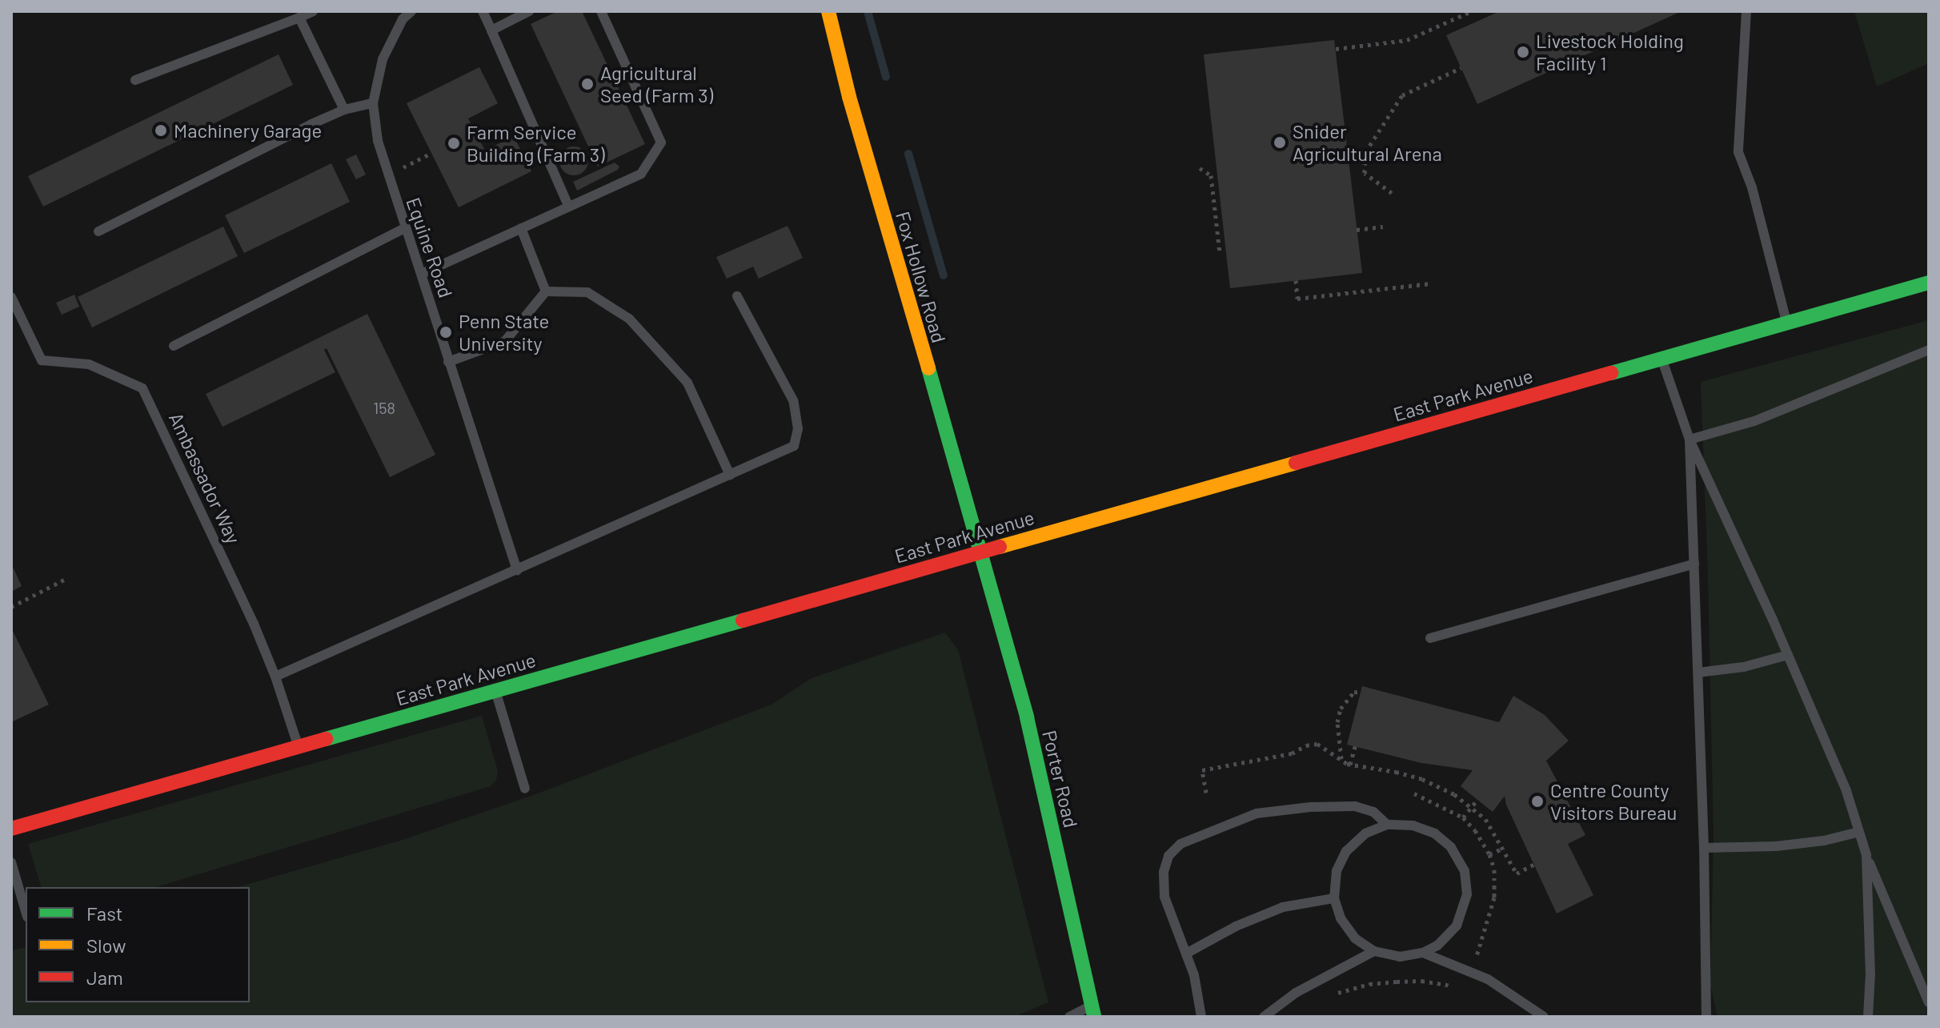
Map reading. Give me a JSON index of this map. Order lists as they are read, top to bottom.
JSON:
{
  "streets": {
    "main road": ["Fox Hollow Road", "East Park Avenue", "Porter Road"],
    "lane": ["Equine Road", "Ambassador Way"]
  },
  "crossings": [
    ["Fox Hollow Road", "East Park Avenue"],
    ["Fox Hollow Road", "Porter Road"],
    ["East Park Avenue", "Ambassador Way"],
    ["East Park Avenue", "Porter Road"]
  ],
  "places": [
    "Livestock Holding Facility 1",
    "Agricultural Seed (Farm 3)",
    "Machinery Garage",
    "Snider Agricultural Arena",
    "Farm Service Building (Farm 3)",
    "Penn State University",
    "Centre County Visitors Bureau"
  ],
  "house_numbers": ["158"],
  "legend": ["Fast", "Slow", "Jam"]
}
